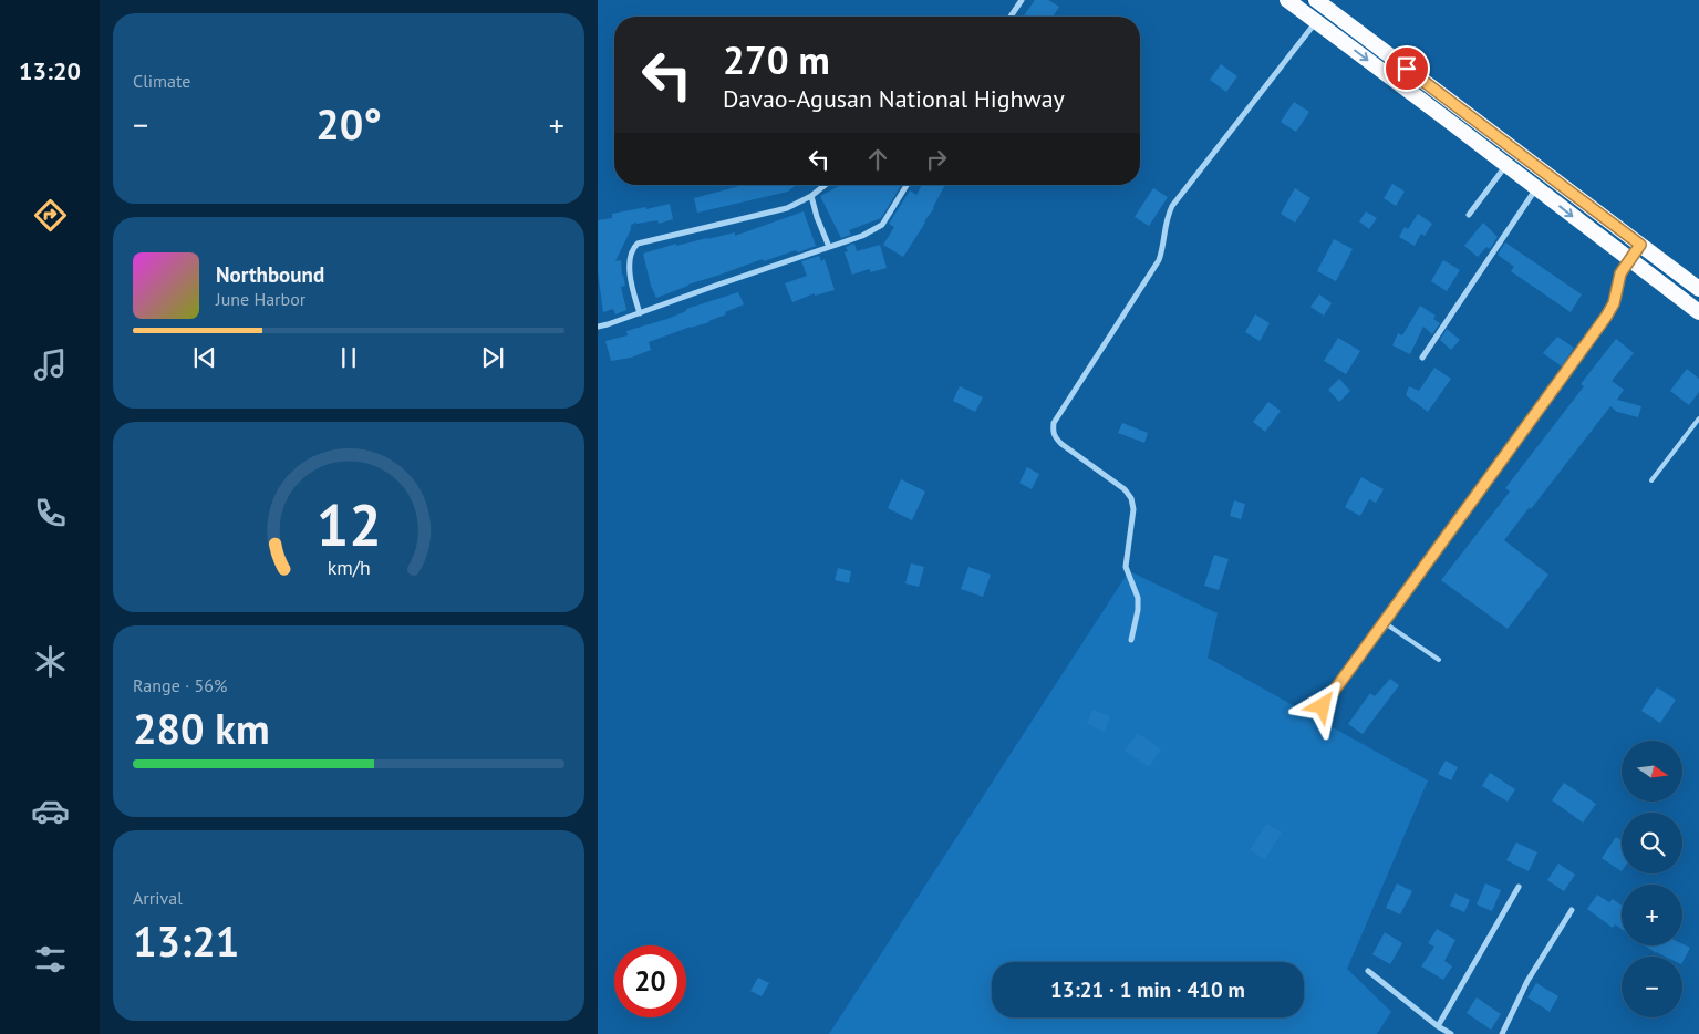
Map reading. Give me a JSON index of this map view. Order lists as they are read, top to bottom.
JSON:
{
  "north": "right",
  "page": {
    "tabs": "13:20",
    "tile": [
      "Climate",
      ["Range · 56%", "280 km"],
      ["Arrival", "13:21"]
    ],
    "turn": ["270 m", "Davao-Agusan National Highway"],
    "heat": ["−", "20°", "+"],
    "song": ["Northbound", "June Harbor"],
    "map_buttons": ["+", "−"],
    "limit": "20",
    "trip": "13:21 · 1 min · 410 m",
    "gauge": ["12", "km/h"]
  }
}
